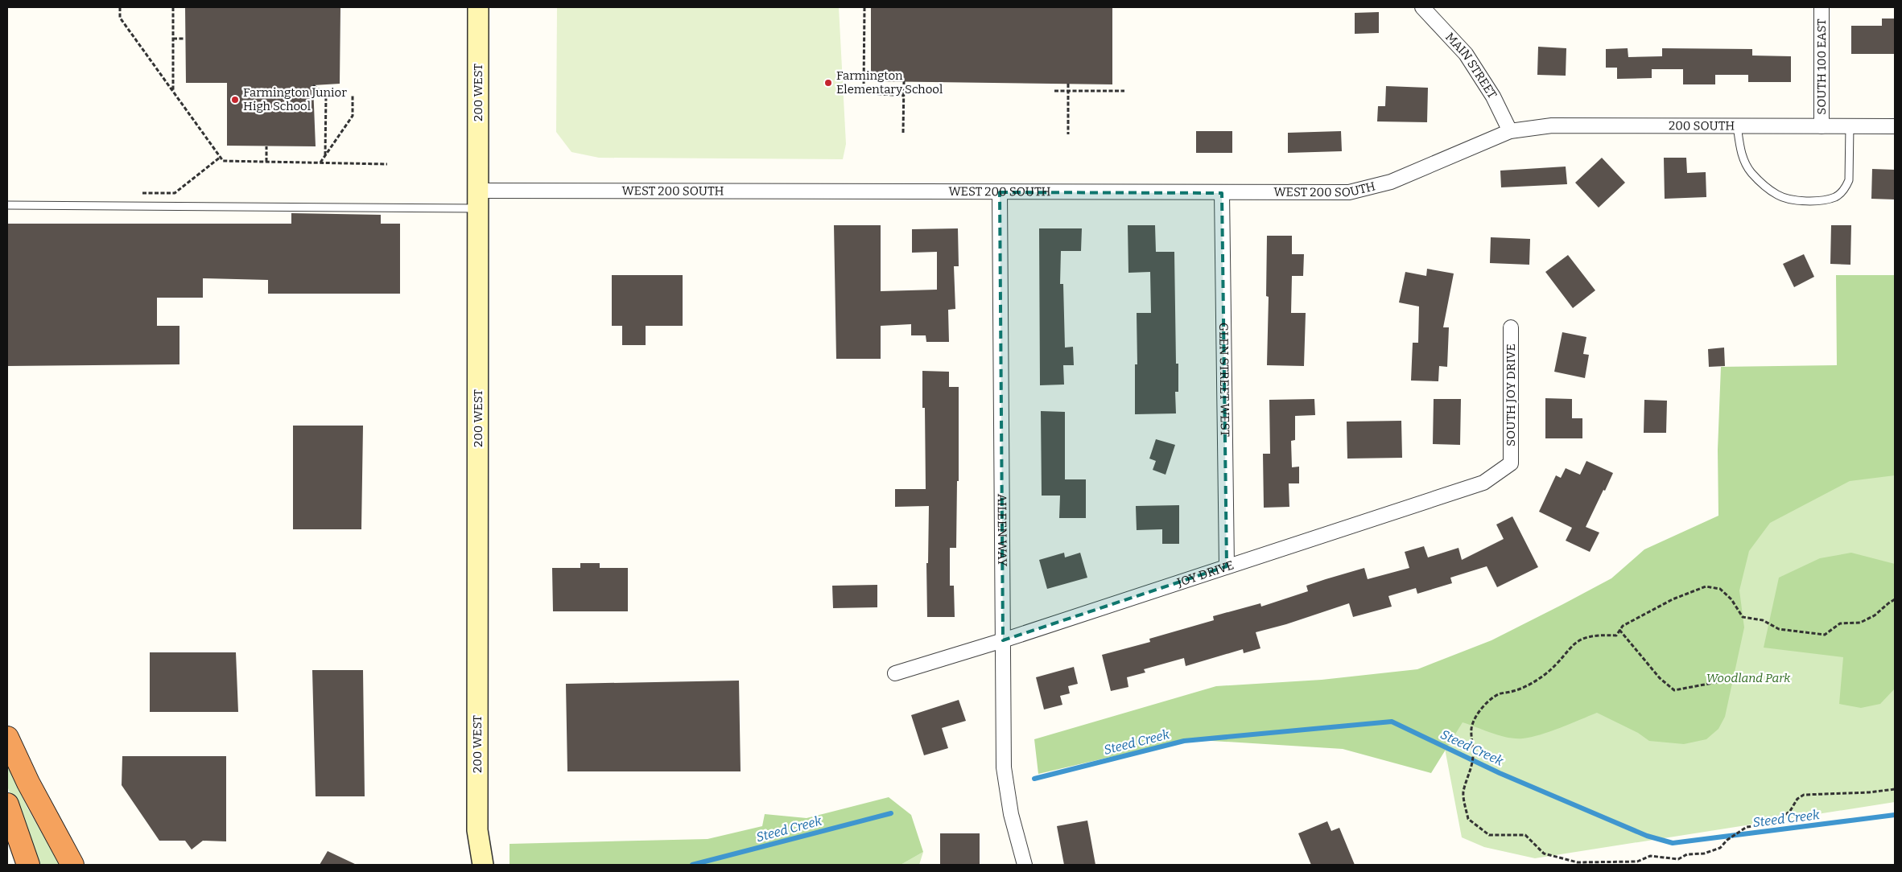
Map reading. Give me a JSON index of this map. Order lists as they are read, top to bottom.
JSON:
{
  "streets": {
    "main road": ["200 WEST"],
    "street": [
      "MAIN STREET",
      "SOUTH 100 EAST",
      "200 SOUTH",
      "WEST 200 SOUTH",
      "GLEN STREET WEST",
      "SOUTH JOY DRIVE",
      "AILEEN WAY",
      "JOY DRIVE"
    ]
  },
  "crossings": [
    ["MAIN STREET", "200 SOUTH"],
    ["MAIN STREET", "WEST 200 SOUTH"],
    ["SOUTH 100 EAST", "200 SOUTH"],
    ["200 WEST", "WEST 200 SOUTH"],
    ["200 SOUTH", "WEST 200 SOUTH"],
    ["WEST 200 SOUTH", "GLEN STREET WEST"],
    ["WEST 200 SOUTH", "AILEEN WAY"],
    ["GLEN STREET WEST", "JOY DRIVE"],
    ["SOUTH JOY DRIVE", "JOY DRIVE"],
    ["AILEEN WAY", "JOY DRIVE"]
  ],
  "water": ["Steed Creek"],
  "parks": ["Woodland Park"],
  "places": ["Farmington Elementary School", "Farmington Junior High School"]
}
